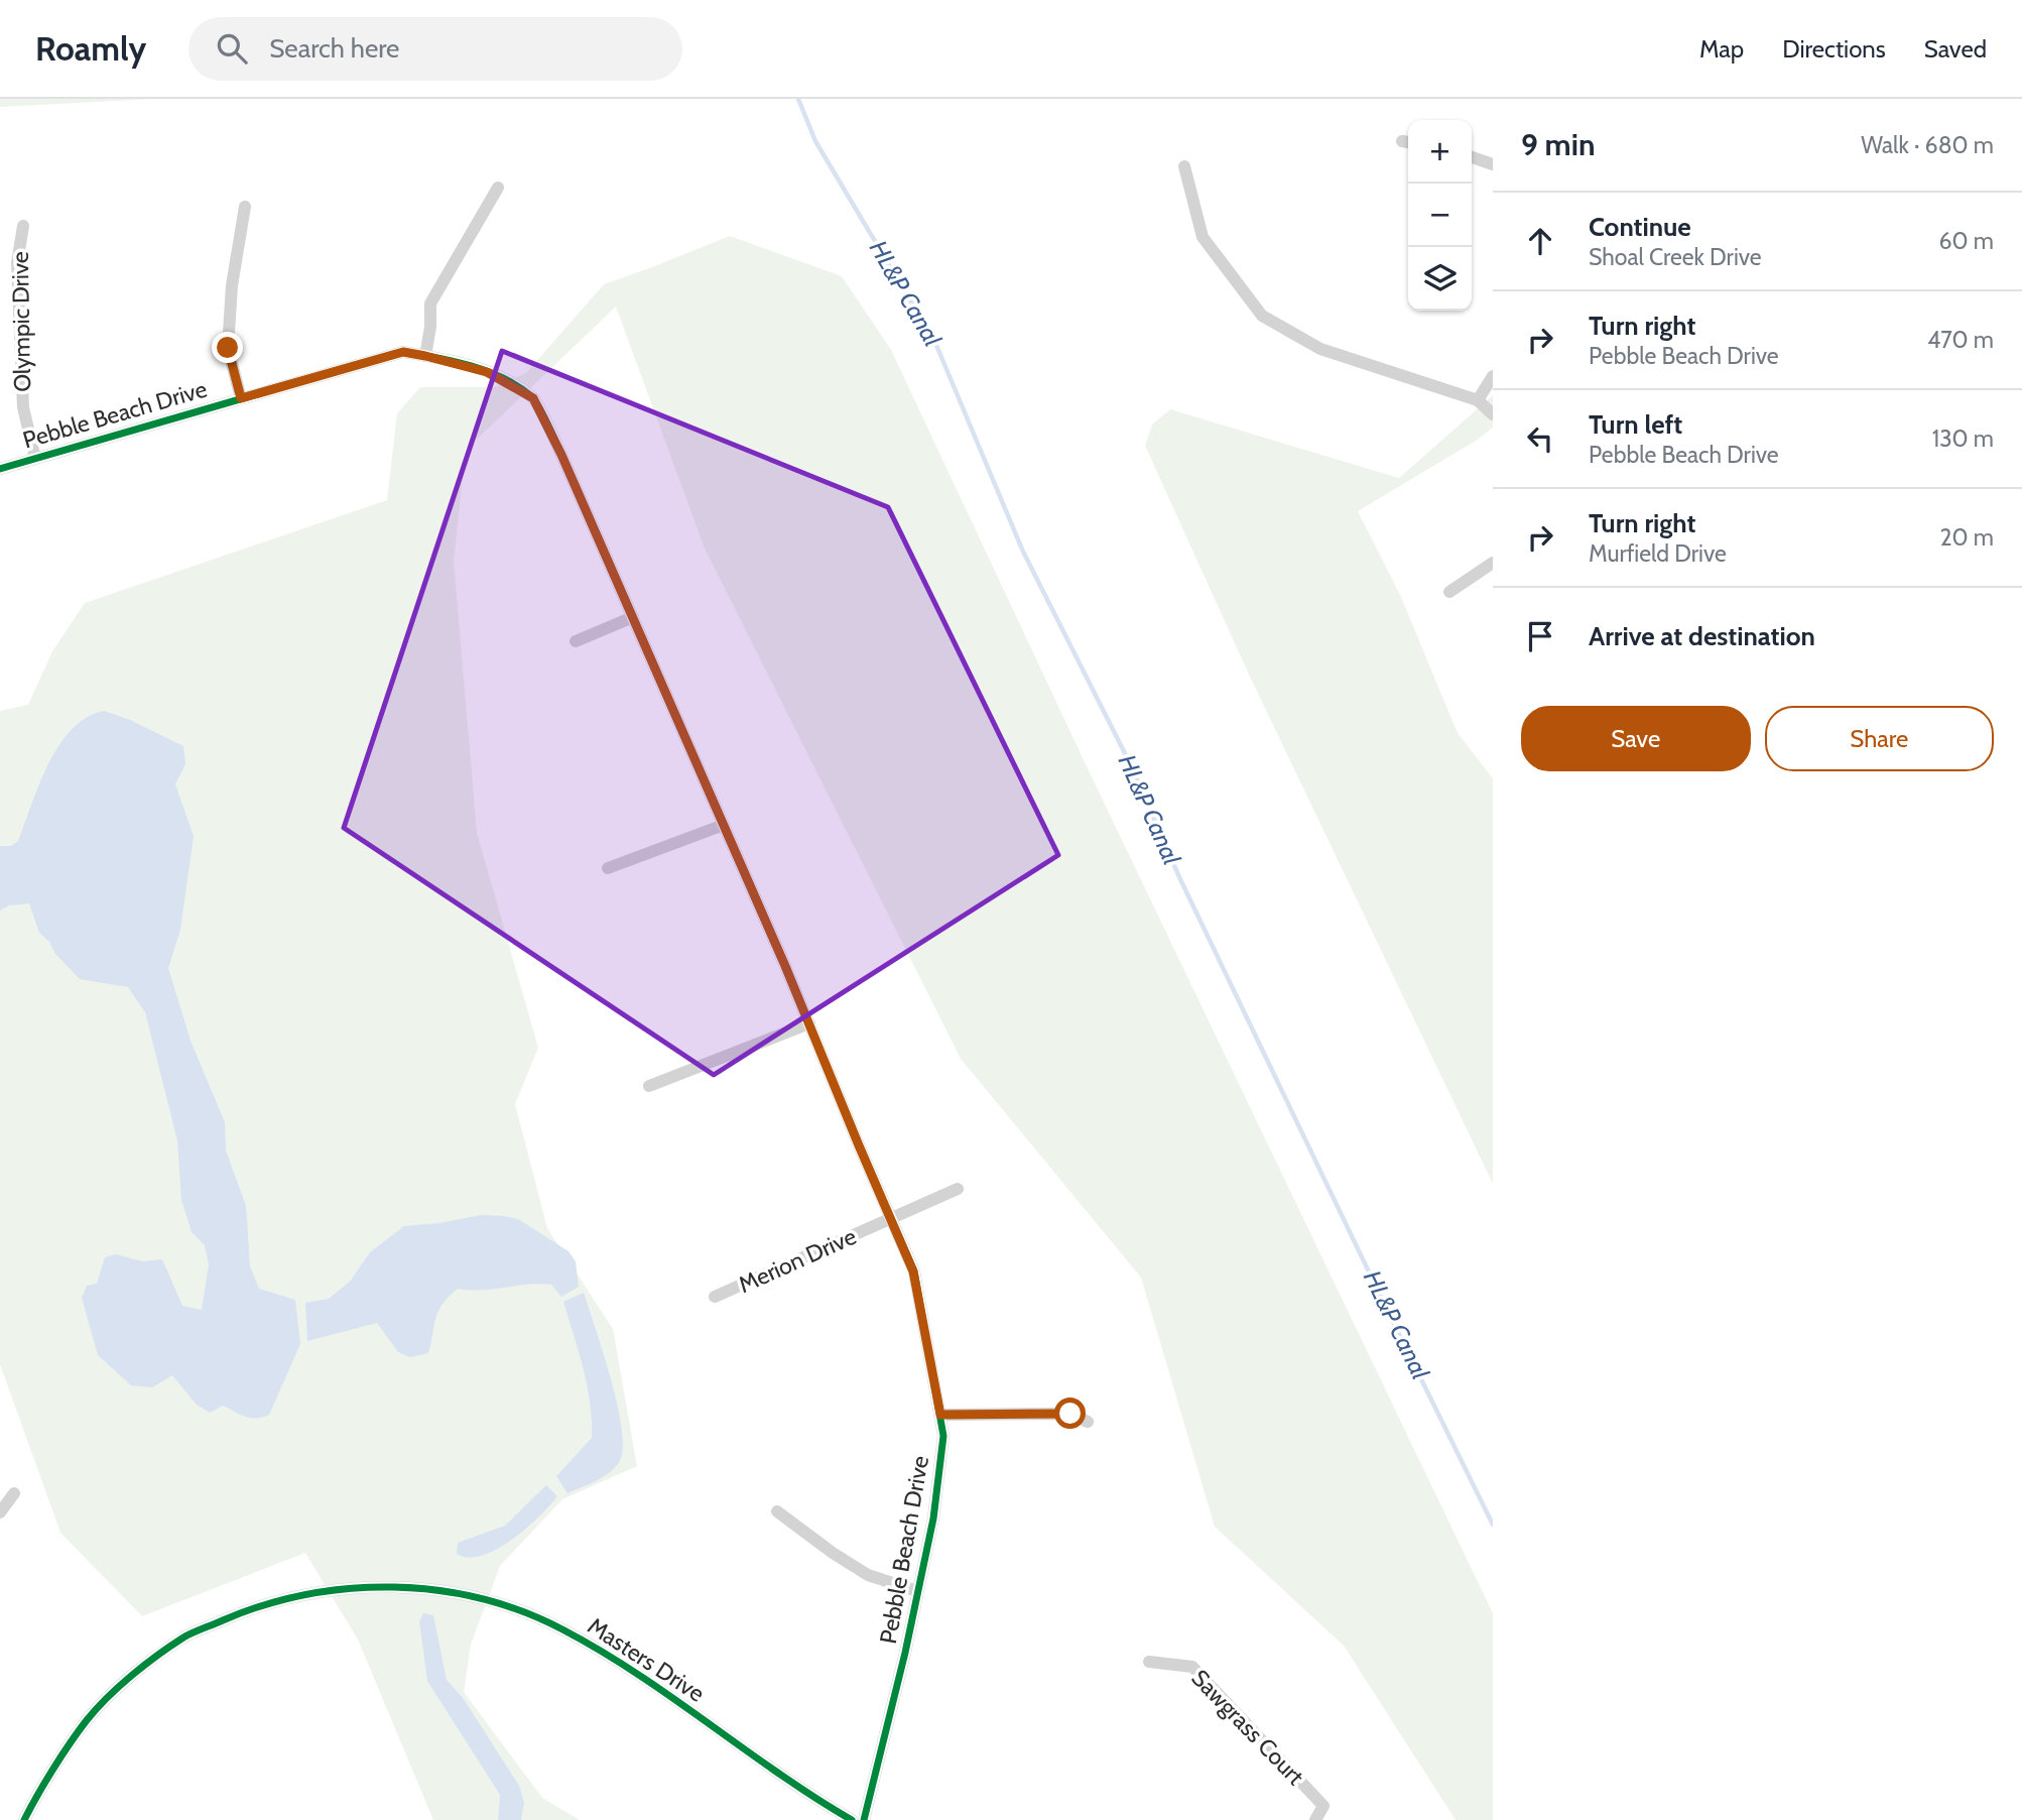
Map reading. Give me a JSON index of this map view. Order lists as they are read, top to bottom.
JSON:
{
  "streets": {
    "street": [
      "Olympic Drive",
      "Pebble Beach Drive",
      "Merion Drive",
      "Masters Drive",
      "Sawgrass Court"
    ]
  },
  "crossings": [
    ["Olympic Drive", "Pebble Beach Drive"],
    ["Pebble Beach Drive", "Merion Drive"]
  ],
  "water": ["HL&P Canal"],
  "page": {
    "header": "Roamly",
    "search": "Search here",
    "nav": ["Map", "Directions", "Saved"],
    "heading": ["9 min", "Walk · 680 m"],
    "map_buttons": ["+", "−"],
    "list": [
      ["Continue", "Shoal Creek Drive", "60 m"],
      ["Turn right", "Pebble Beach Drive", "470 m"],
      ["Turn left", "Pebble Beach Drive", "130 m"],
      ["Turn right", "Murfield Drive", "20 m"],
      "Arrive at destination"
    ],
    "buttons": ["Save", "Share"]
  }
}
